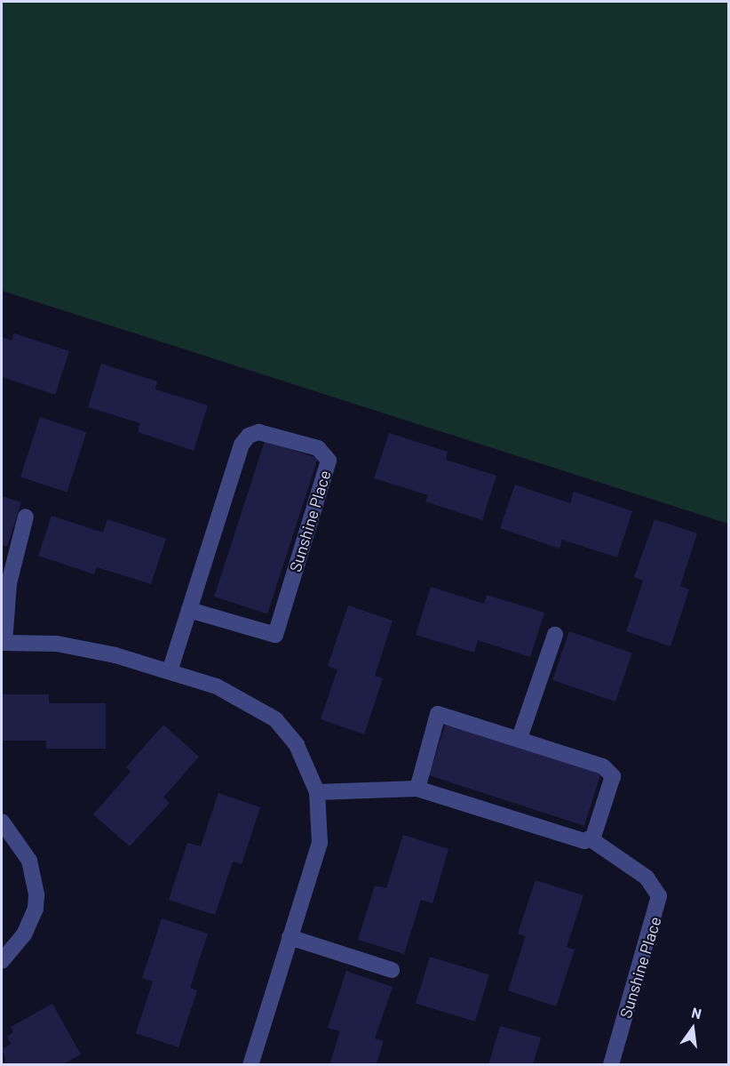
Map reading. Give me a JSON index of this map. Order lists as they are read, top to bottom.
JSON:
{
  "streets": {
    "street": ["Sunshine Place"]
  },
  "north": "top"
}
